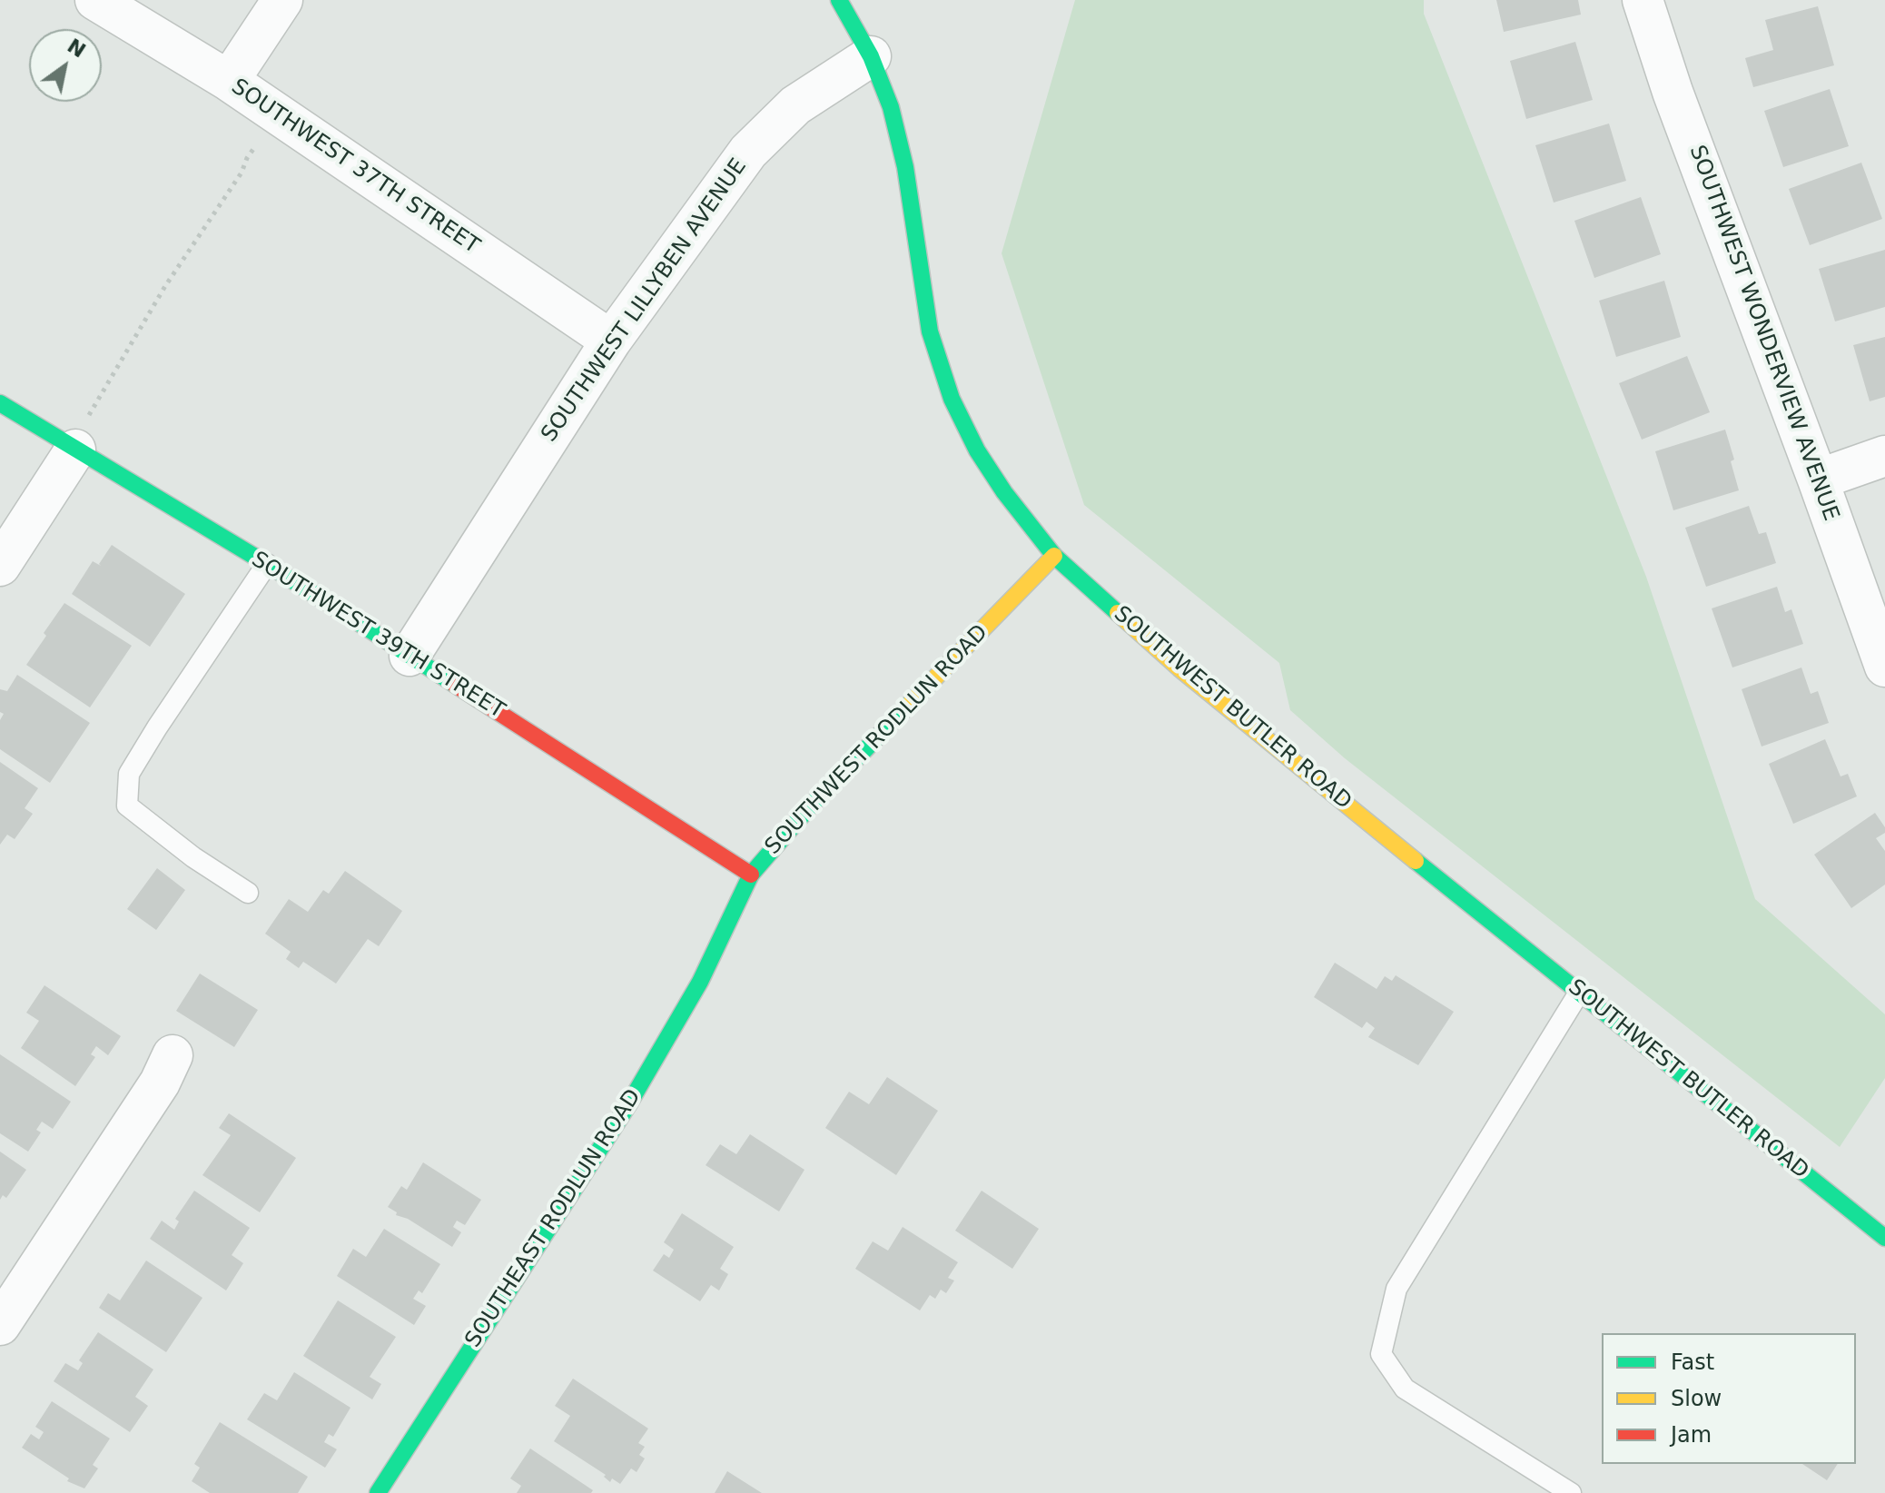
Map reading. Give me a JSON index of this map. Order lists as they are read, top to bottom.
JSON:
{
  "streets": {
    "street": [
      "SOUTHWEST 37TH STREET",
      "SOUTHWEST LILLYBEN AVENUE",
      "SOUTHWEST WONDERVIEW AVENUE",
      "SOUTHWEST 39TH STREET",
      "SOUTHWEST BUTLER ROAD",
      "SOUTHWEST RODLUN ROAD",
      "SOUTHEAST RODLUN ROAD"
    ]
  },
  "crossings": [
    ["SOUTHWEST 37TH STREET", "SOUTHWEST LILLYBEN AVENUE"],
    ["SOUTHWEST LILLYBEN AVENUE", "SOUTHWEST 39TH STREET"],
    ["SOUTHWEST LILLYBEN AVENUE", "SOUTHWEST BUTLER ROAD"],
    ["SOUTHWEST 39TH STREET", "SOUTHWEST RODLUN ROAD"],
    ["SOUTHWEST BUTLER ROAD", "SOUTHWEST RODLUN ROAD"],
    ["SOUTHWEST RODLUN ROAD", "SOUTHEAST RODLUN ROAD"]
  ],
  "legend": ["Fast", "Slow", "Jam"],
  "north": "top right"
}
